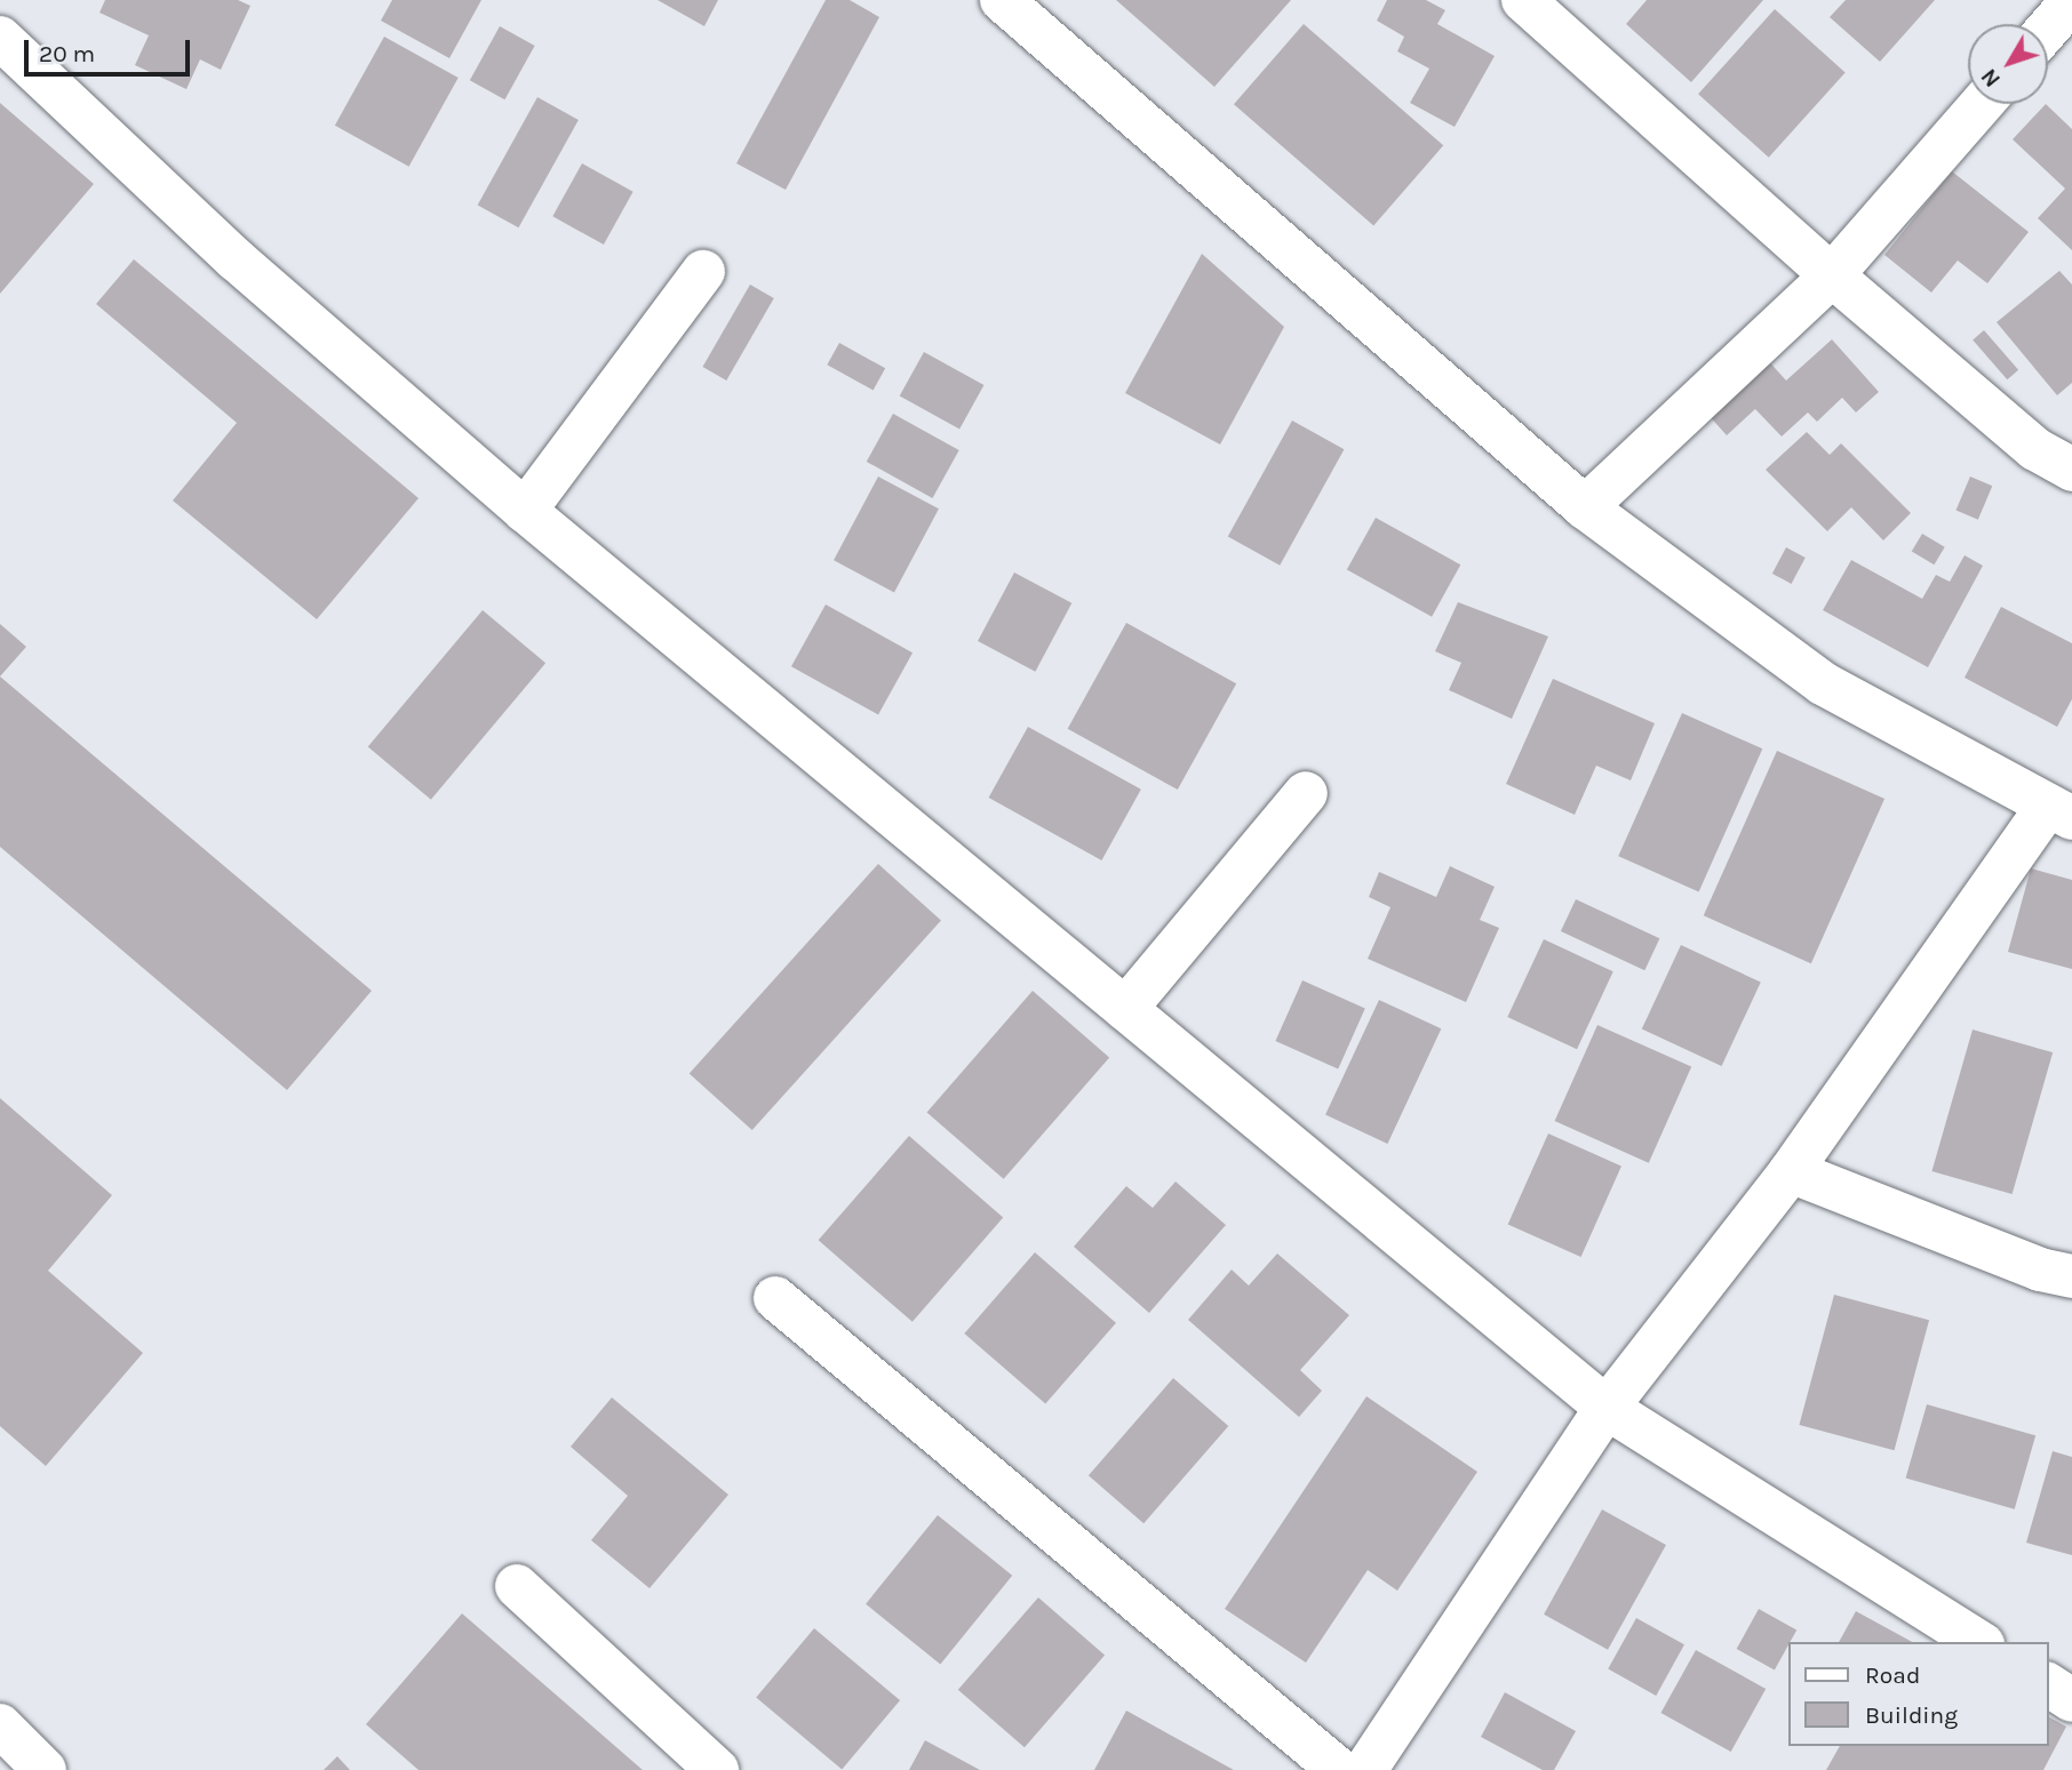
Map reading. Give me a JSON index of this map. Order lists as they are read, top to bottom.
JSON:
{
  "legend": ["Road", "Building"],
  "scale_bar": "20 m",
  "north": "bottom left"
}
